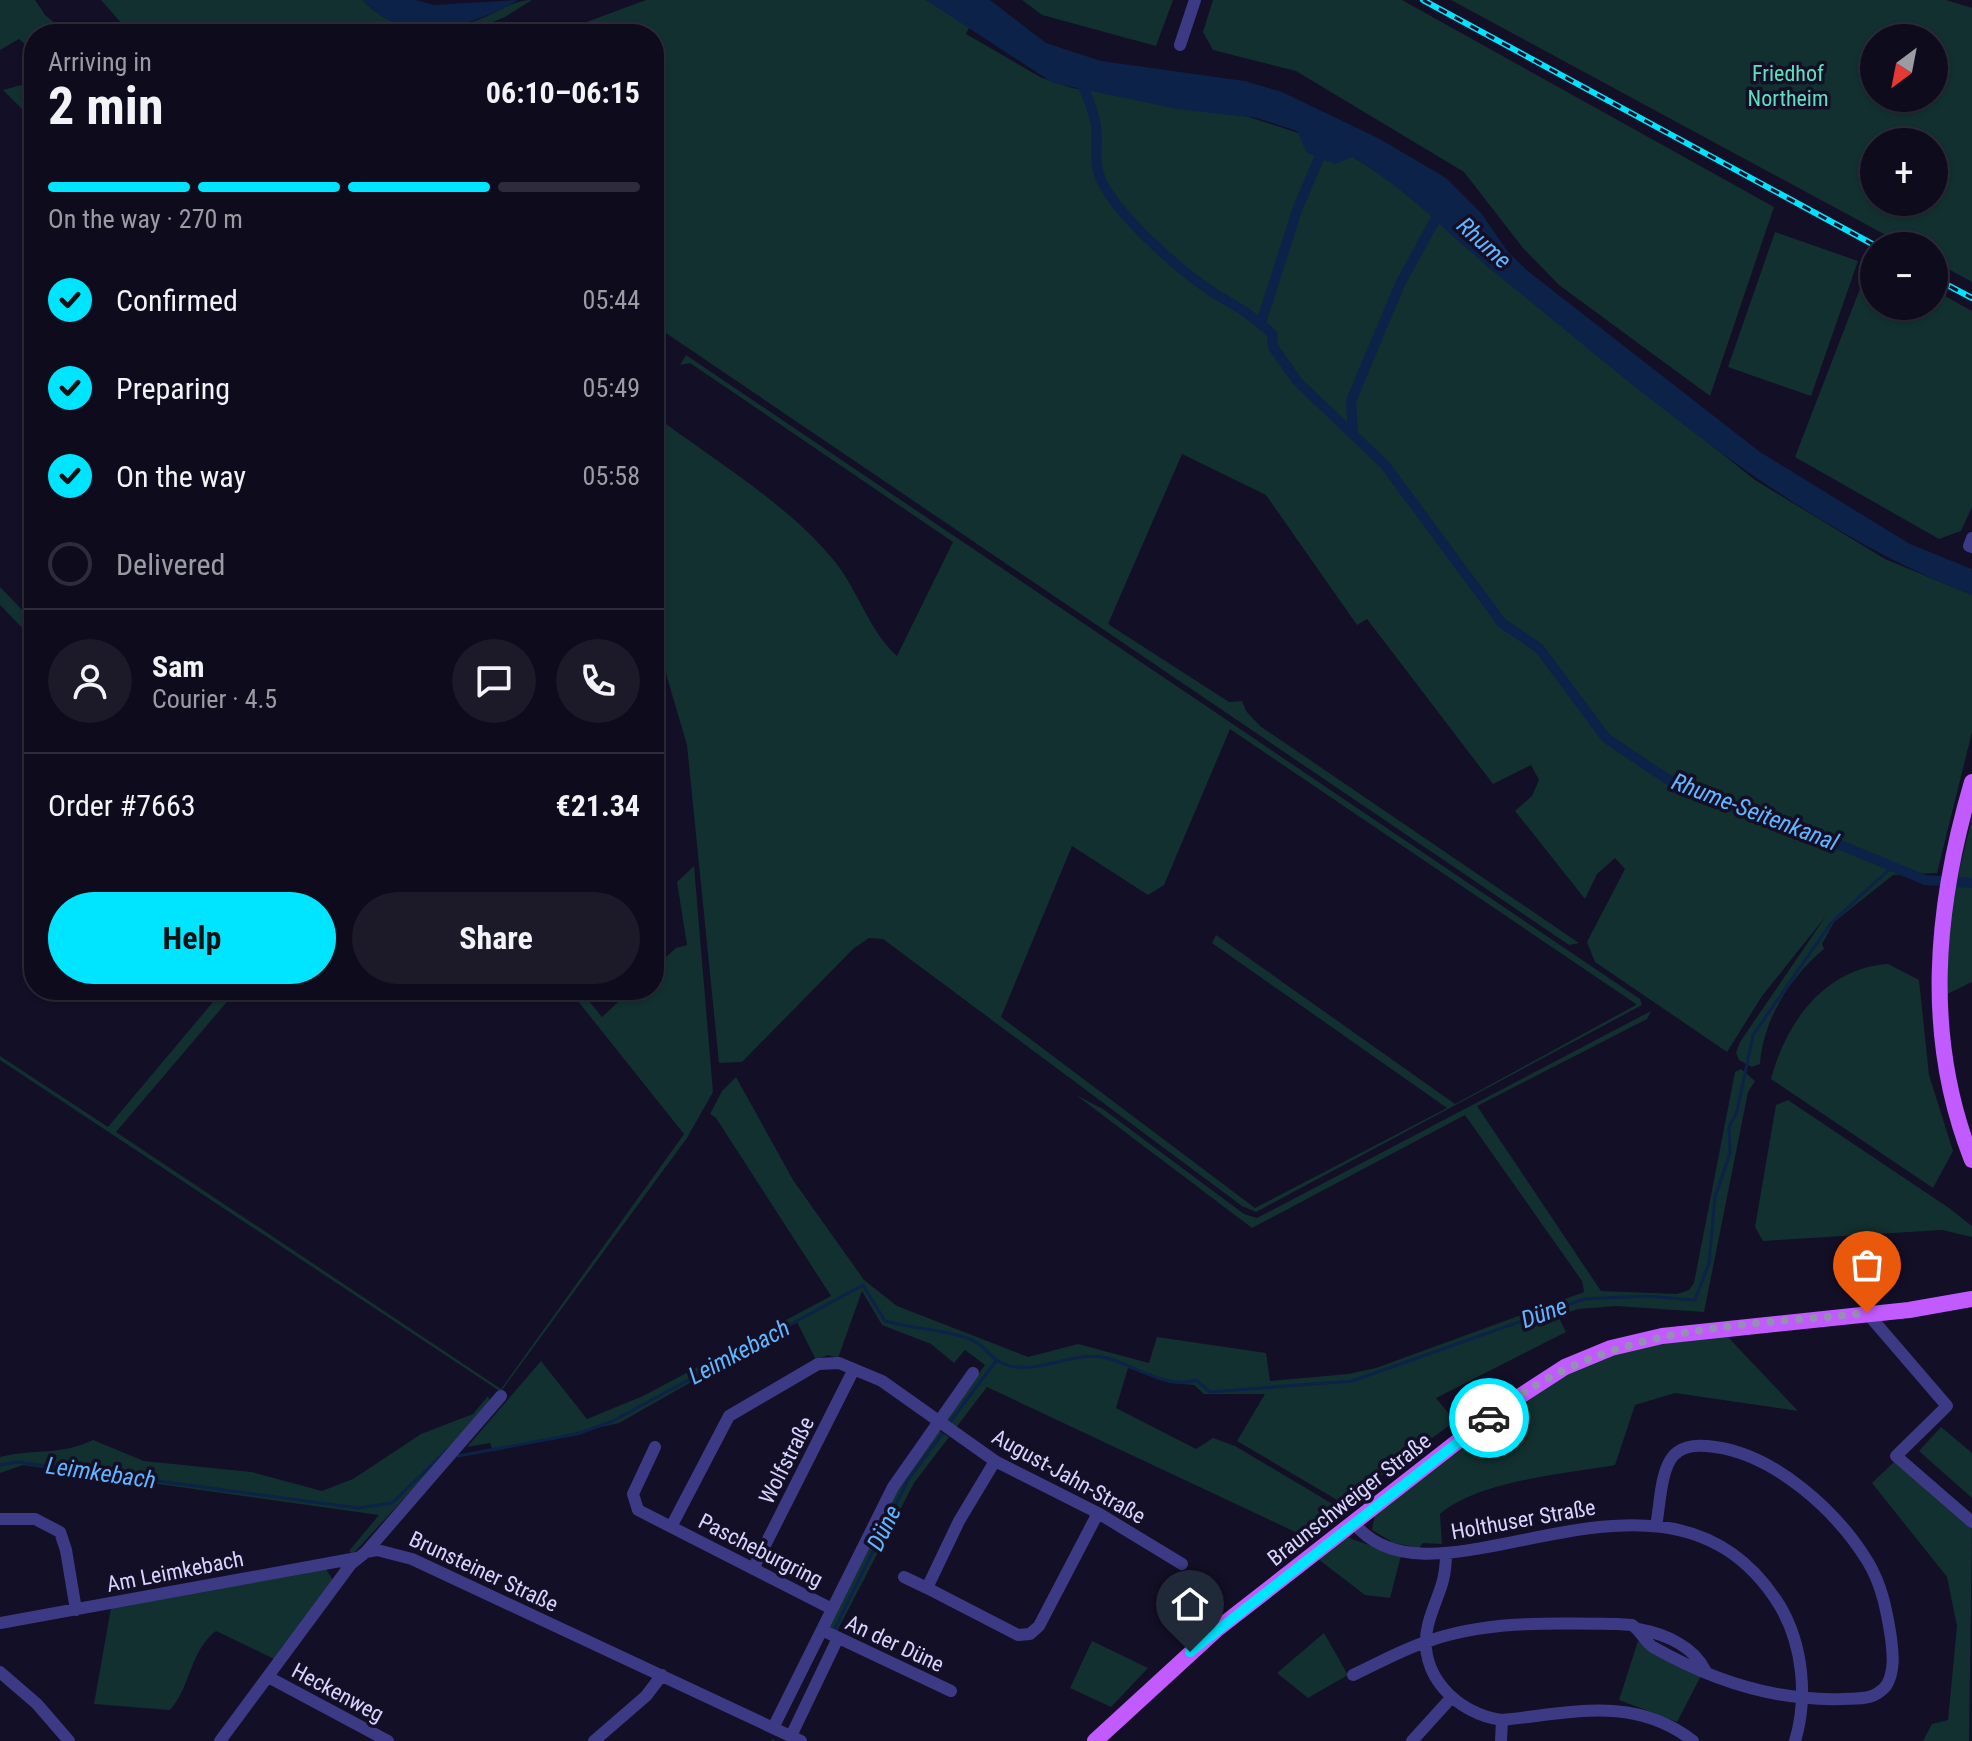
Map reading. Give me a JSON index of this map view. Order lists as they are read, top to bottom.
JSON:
{
  "streets": {
    "main road": ["Braunschweiger Straße"],
    "street": [
      "Wolfstraße",
      "August-Jahn-Straße",
      "Holthuser Straße",
      "Pascheburgring",
      "Am Leimkebach",
      "Brunsteiner Straße",
      "An der Düne",
      "Heckenweg"
    ]
  },
  "crossings": [
    ["Wolfstraße", "Pascheburgring"],
    ["August-Jahn-Straße", "Pascheburgring"],
    ["Braunschweiger Straße", "Holthuser Straße"],
    ["Pascheburgring", "Brunsteiner Straße"],
    ["Pascheburgring", "An der Düne"],
    ["Am Leimkebach", "Brunsteiner Straße"]
  ],
  "water": [
    "Rhume",
    "Rhume-Seitenkanal",
    "Düne",
    "Leimkebach"
  ],
  "parks": ["Friedhof Northeim"],
  "north": "bottom left",
  "page": {
    "map_buttons": ["+", "−"],
    "heading": ["2 min", "Arriving in", "06:10–06:15"],
    "panel": [
      "Sam",
      "Courier · 4.5",
      "Order #7663",
      "€21.34"
    ],
    "bar": "On the way · 270 m",
    "list": [
      ["Confirmed", "05:44"],
      ["Preparing", "05:49"],
      ["On the way", "05:58"],
      "Delivered"
    ],
    "buttons": ["Help", "Share"]
  }
}
